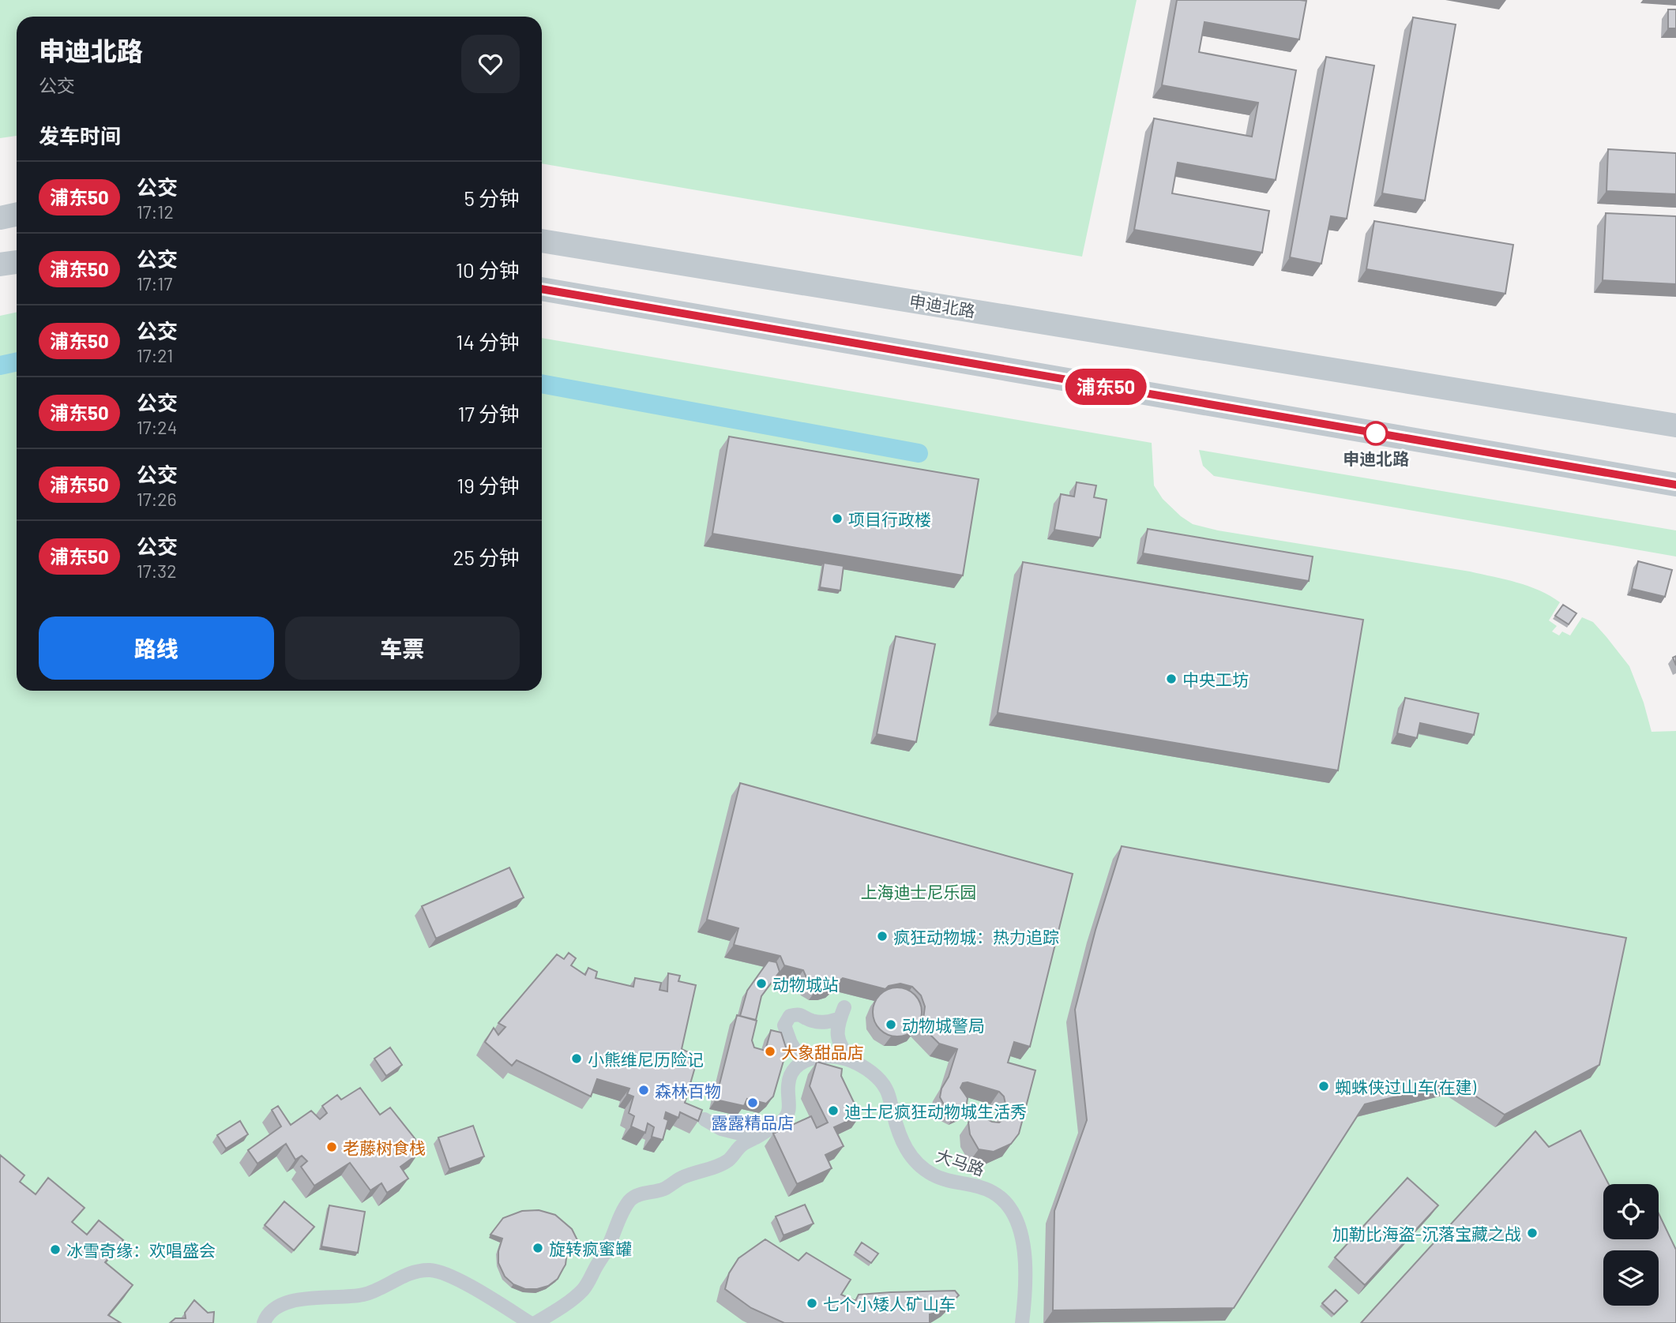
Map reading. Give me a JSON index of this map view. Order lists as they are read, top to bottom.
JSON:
{
  "streets": {
    "street": ["申迪北路", "大马路"]
  },
  "parks": ["上海迪士尼乐园"],
  "places": [
    "申迪北路",
    "项目行政楼",
    "中央工坊",
    "疯狂动物城：热力追踪",
    "动物城站",
    "动物城警局",
    "大象甜品店",
    "小熊维尼历险记",
    "蜘蛛侠过山车(在建)",
    "森林百物",
    "露露精品店",
    "迪士尼疯狂动物城生活秀",
    "老藤树食栈",
    "加勒比海盗-沉落宝藏之战",
    "旋转疯蜜罐",
    "冰雪奇缘：欢唱盛会",
    "七个小矮人矿山车"
  ],
  "lines": ["bus line 浦东50"],
  "page": {
    "on_map": "浦东50",
    "heading": [
      ["申迪北路", "公交"],
      "发车时间"
    ],
    "list": [
      {
        "mark": "浦东50",
        "name": "公交",
        "note": "17:12",
        "value": "5 分钟"
      },
      {
        "mark": "浦东50",
        "name": "公交",
        "note": "17:17",
        "value": "10 分钟"
      },
      {
        "mark": "浦东50",
        "name": "公交",
        "note": "17:21",
        "value": "14 分钟"
      },
      {
        "mark": "浦东50",
        "name": "公交",
        "note": "17:24",
        "value": "17 分钟"
      },
      {
        "mark": "浦东50",
        "name": "公交",
        "note": "17:26",
        "value": "19 分钟"
      },
      {
        "mark": "浦东50",
        "name": "公交",
        "note": "17:32",
        "value": "25 分钟"
      }
    ],
    "buttons": ["路线", "车票"]
  }
}
